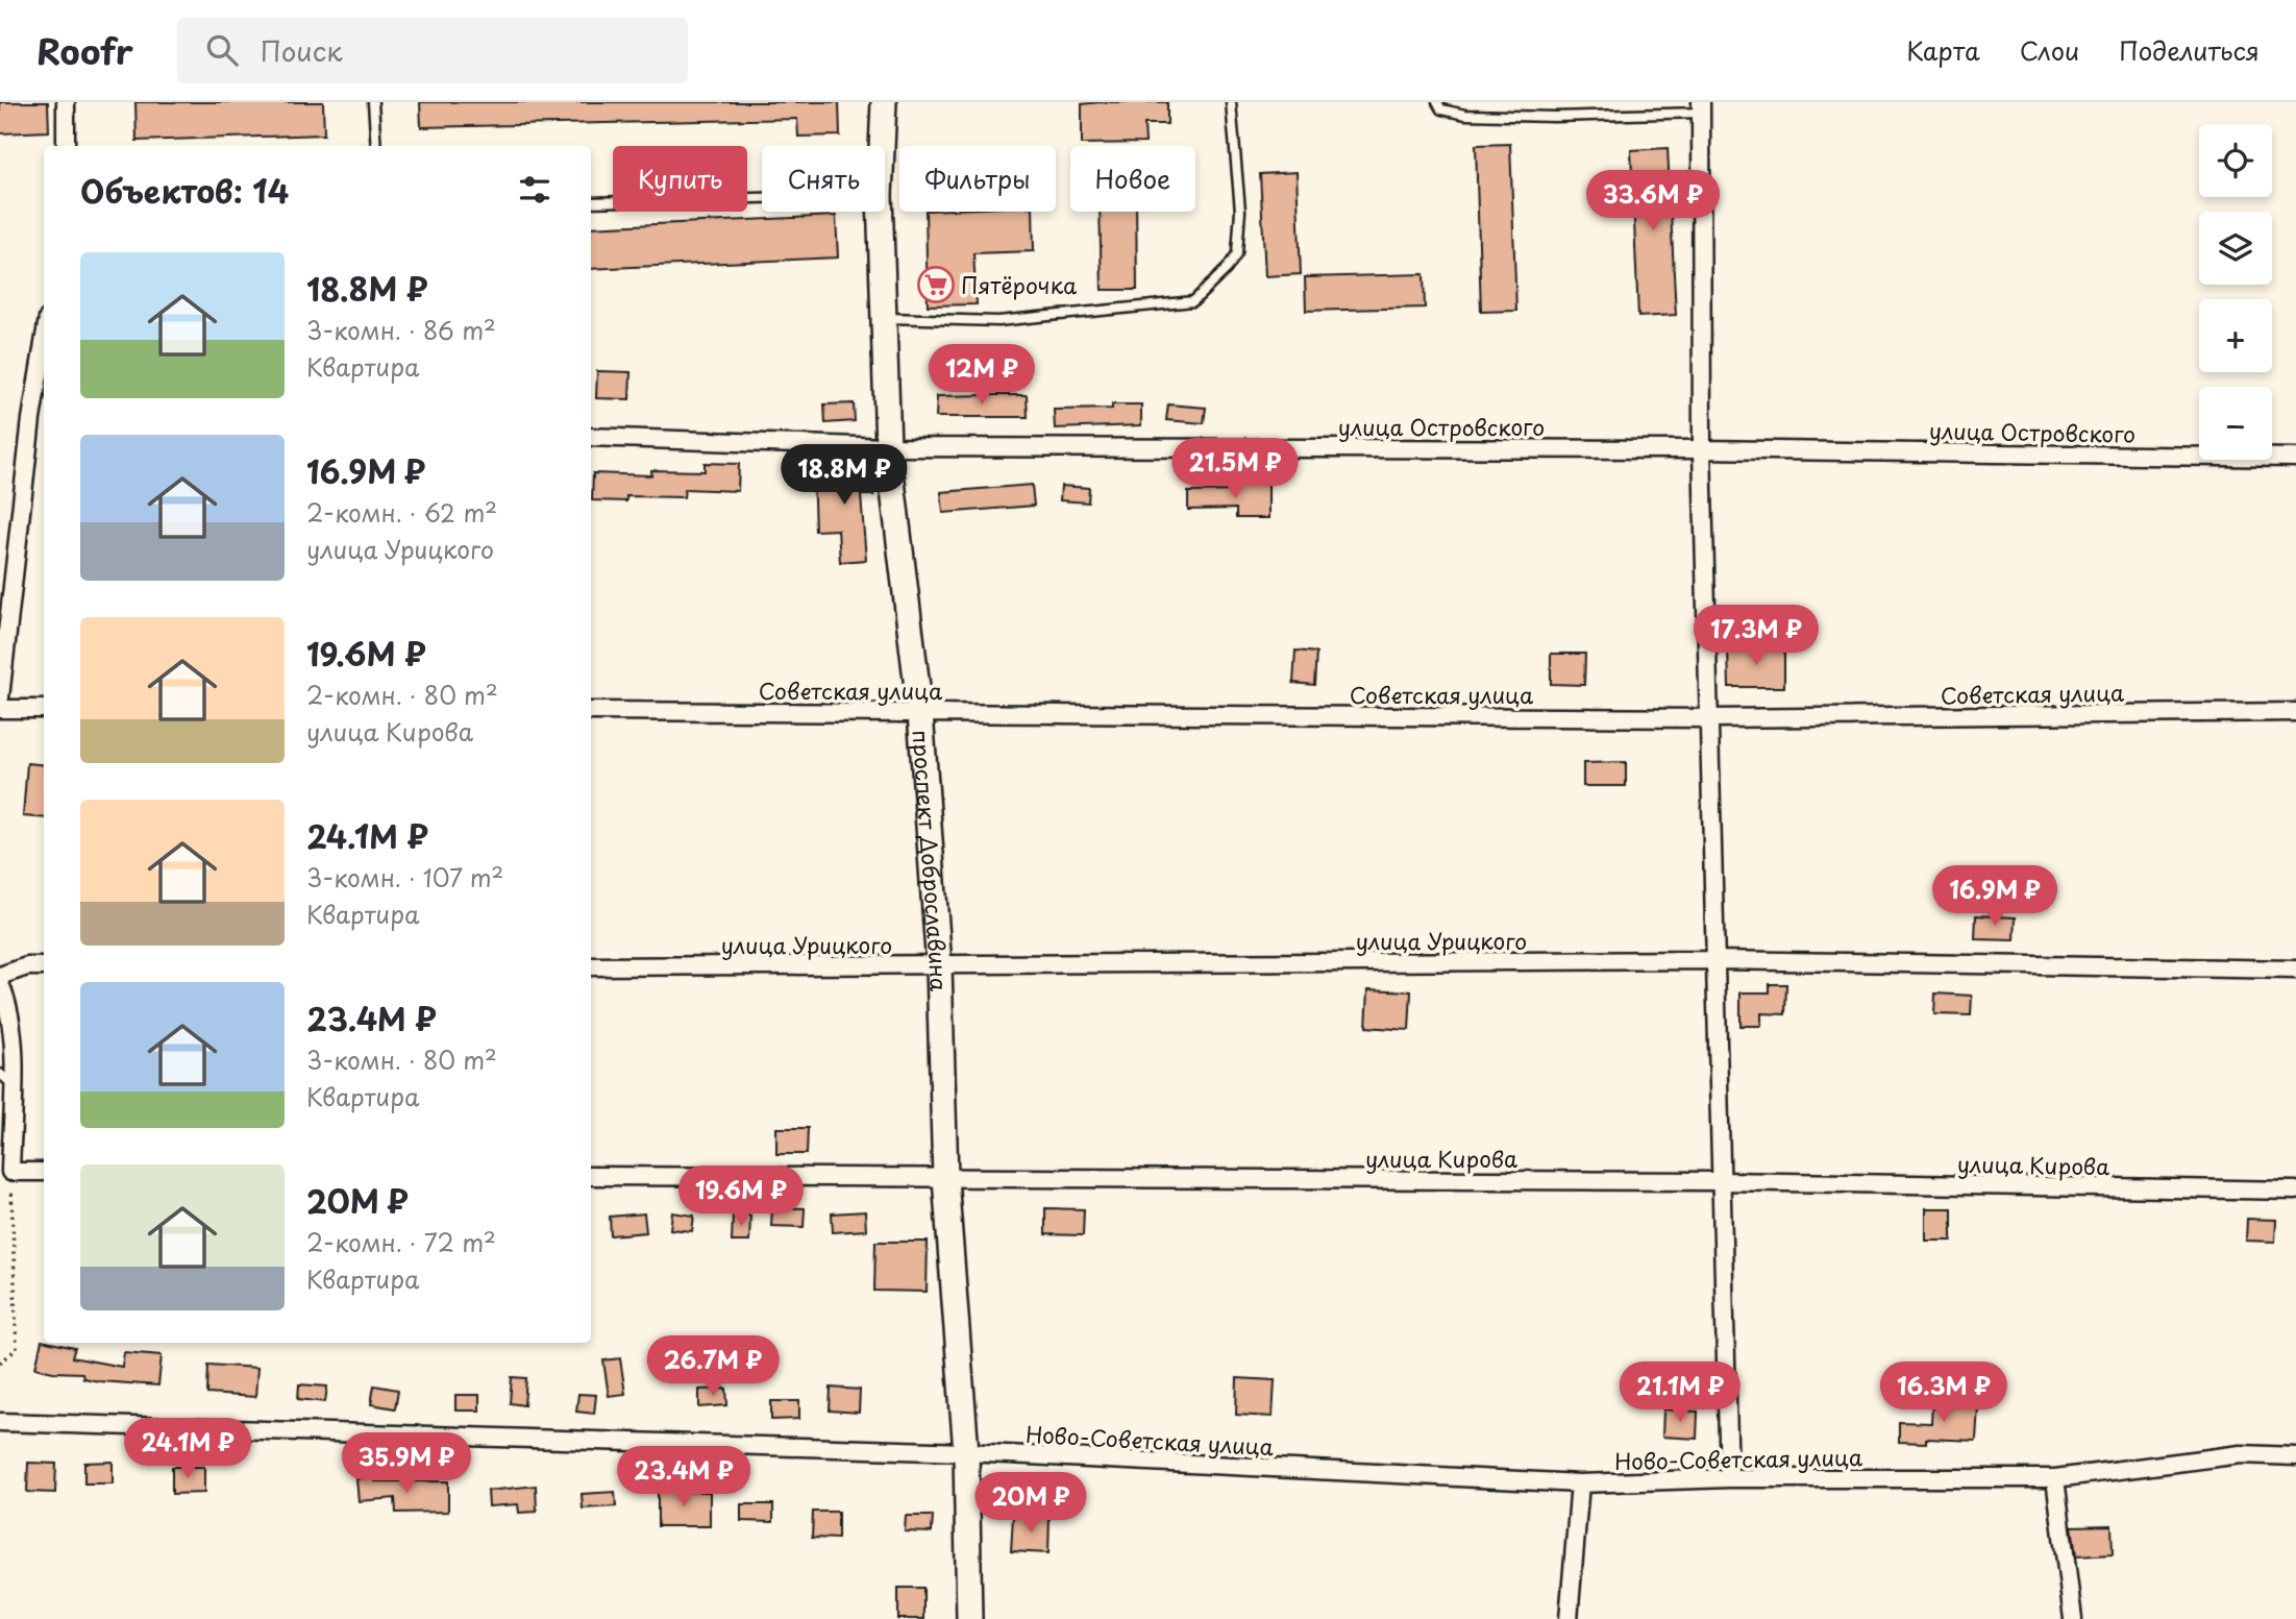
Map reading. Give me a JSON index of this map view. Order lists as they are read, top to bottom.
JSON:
{
  "streets": {
    "street": [
      "улица Островского",
      "Советская улица",
      "проспект Доброславина",
      "улица Урицкого",
      "улица Кирова",
      "Ново-Советская улица"
    ]
  },
  "crossings": [
    ["улица Островского", "проспект Доброславина"],
    ["Советская улица", "проспект Доброславина"],
    ["проспект Доброславина", "улица Урицкого"],
    ["проспект Доброславина", "улица Кирова"],
    ["проспект Доброславина", "Ново-Советская улица"]
  ],
  "places": {
    "supermarket": ["Пятёрочка"]
  },
  "page": {
    "header": "Roofr",
    "search": "Поиск",
    "nav": ["Карта", "Слои", "Поделиться"],
    "map_buttons": ["+", "−"],
    "chip": [
      "Купить",
      "Снять",
      "Фильтры",
      "Новое"
    ],
    "heading": "Объектов: 14",
    "price": [
      "33.6M ₽",
      "12M ₽",
      "21.5M ₽",
      "18.8M ₽",
      "17.3M ₽",
      "16.9M ₽",
      "19.6M ₽",
      "26.7M ₽",
      "21.1M ₽",
      "16.3M ₽",
      "24.1M ₽",
      "35.9M ₽",
      "23.4M ₽",
      "20M ₽"
    ],
    "list": [
      {
        "name": "18.8M ₽",
        "note": "3-комн. · 86 m² · Квартира"
      },
      {
        "name": "16.9M ₽",
        "note": "2-комн. · 62 m² · улица Урицкого"
      },
      {
        "name": "19.6M ₽",
        "note": "2-комн. · 80 m² · улица Кирова"
      },
      {
        "name": "24.1M ₽",
        "note": "3-комн. · 107 m² · Квартира"
      },
      {
        "name": "23.4M ₽",
        "note": "3-комн. · 80 m² · Квартира"
      },
      {
        "name": "20M ₽",
        "note": "2-комн. · 72 m² · Квартира"
      }
    ]
  }
}
